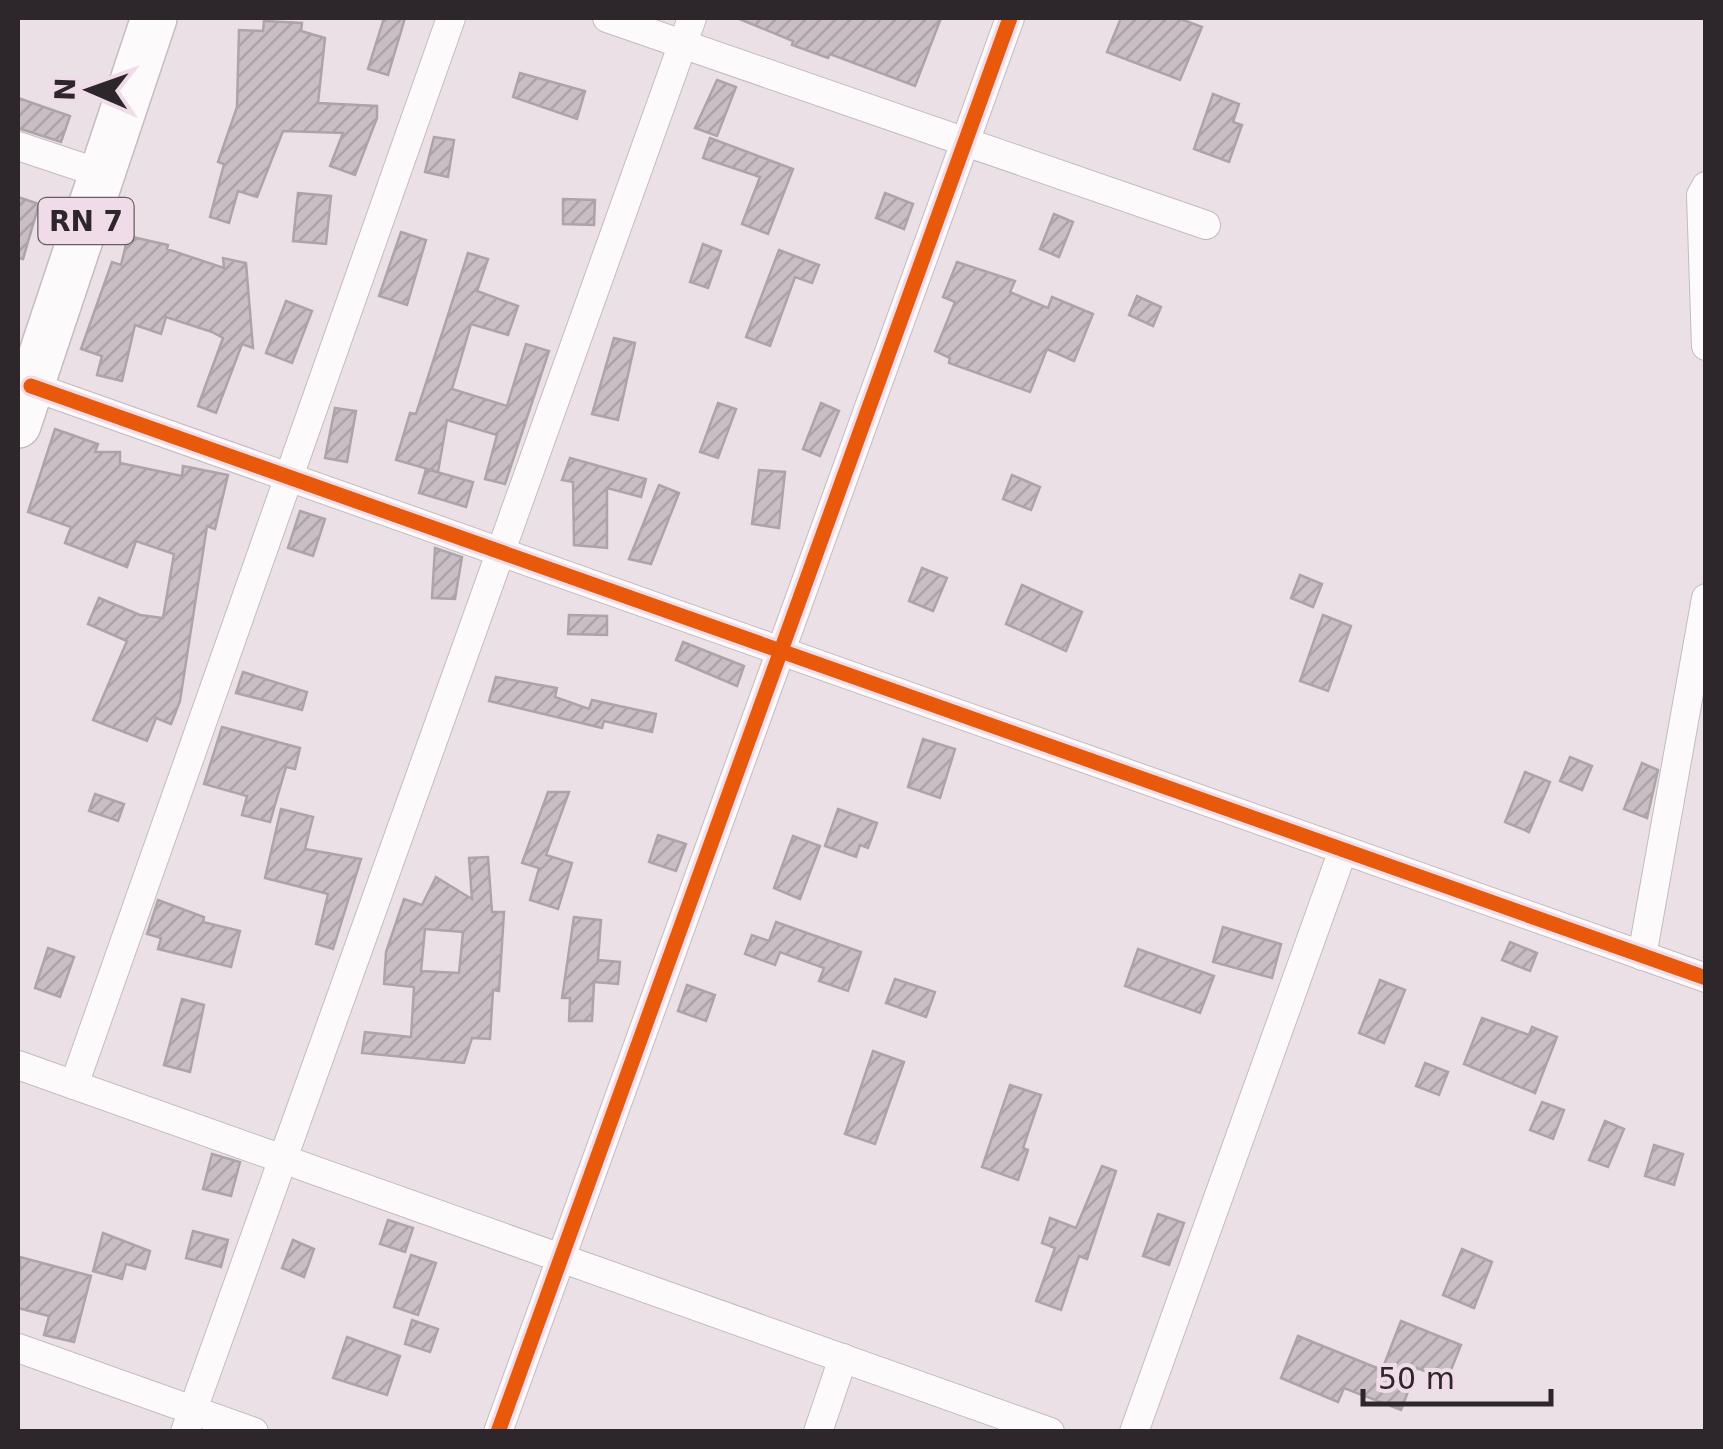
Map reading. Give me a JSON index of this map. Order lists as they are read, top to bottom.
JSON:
{
  "streets": {
    "main road": ["RN 7"]
  },
  "scale_bar": "50 m",
  "north": "left"
}
